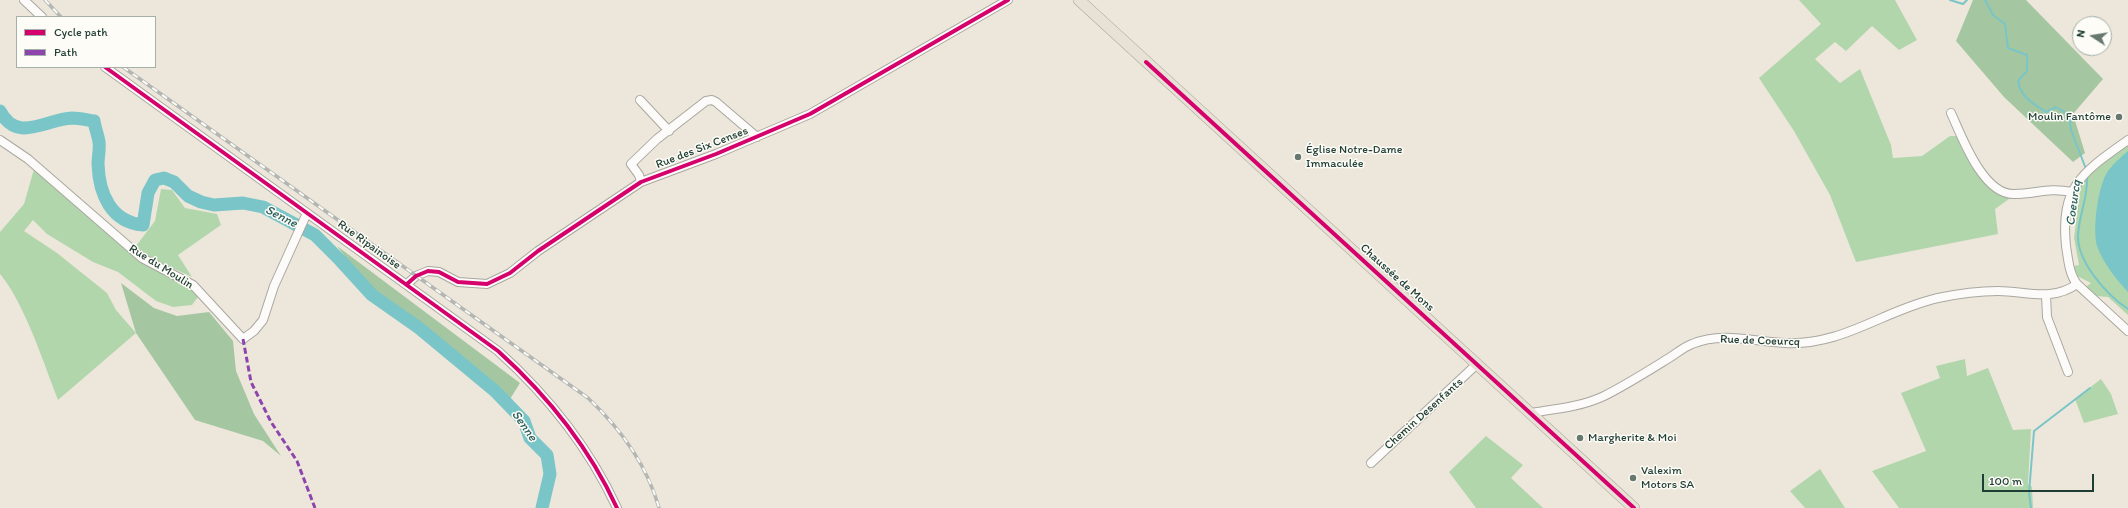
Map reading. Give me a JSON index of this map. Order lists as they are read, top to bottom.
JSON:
{
  "streets": {
    "main road": ["Chaussée de Mons"],
    "street": [
      "Rue des Six Censes",
      "Rue Ripainoise",
      "Rue du Moulin",
      "Rue de Coeurcq",
      "Chemin Desenfants"
    ]
  },
  "crossings": [
    ["Rue des Six Censes", "Rue Ripainoise"],
    ["Rue Ripainoise", "Rue du Moulin"],
    ["Chaussée de Mons", "Rue de Coeurcq"],
    ["Chaussée de Mons", "Chemin Desenfants"]
  ],
  "water": ["Coeurcq", "Senne"],
  "places": [
    "Moulin Fantôme",
    "Église Notre-Dame Immaculée",
    "Margherite & Moi",
    "Valexim Motors SA"
  ],
  "legend": ["Cycle path", "Path"],
  "scale_bar": "100 m",
  "north": "left"
}
